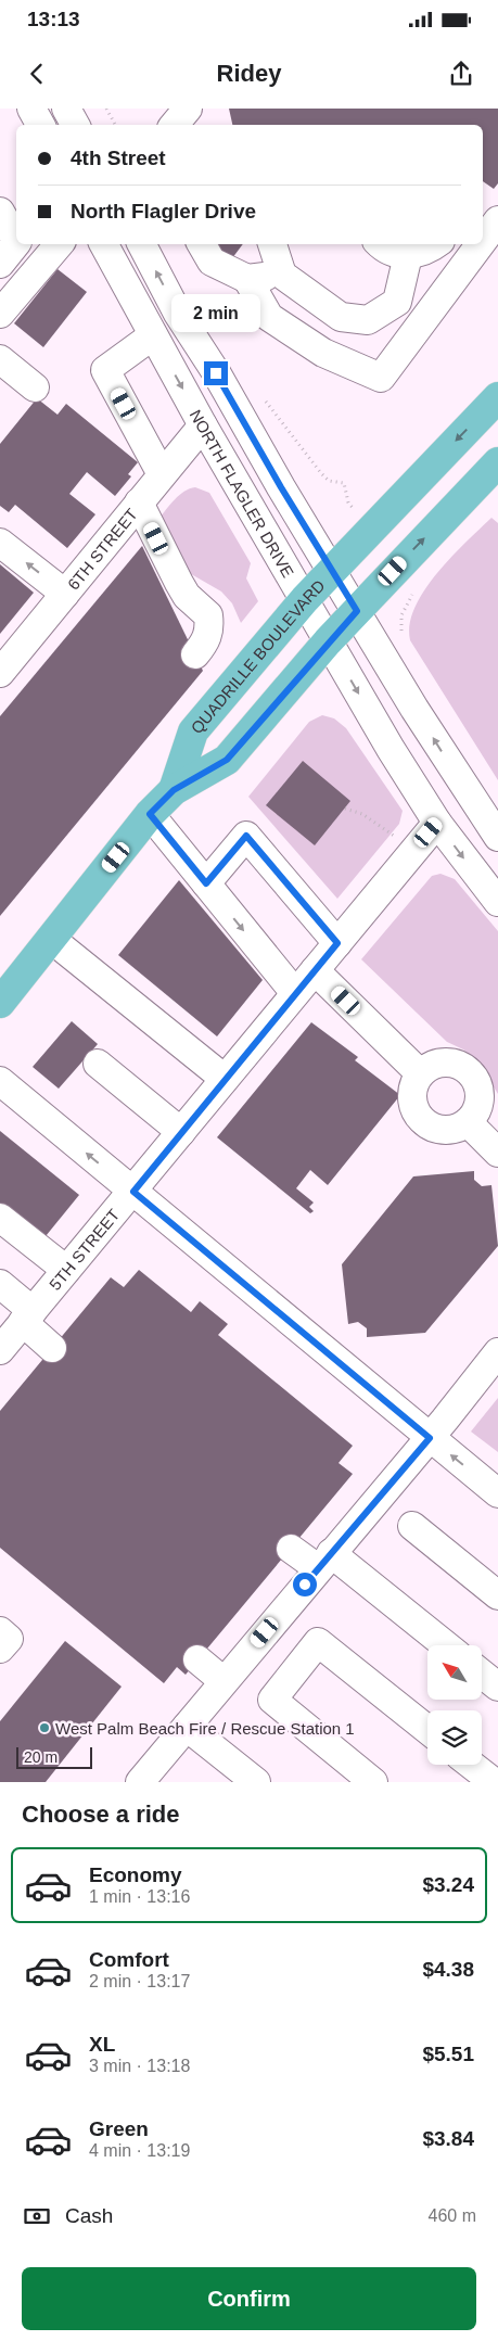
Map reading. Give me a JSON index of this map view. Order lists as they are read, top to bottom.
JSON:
{
  "streets": {
    "main road": ["QUADRILLE BOULEVARD"],
    "street": ["NORTH FLAGLER DRIVE", "6TH STREET", "5TH STREET"]
  },
  "crossings": [
    ["NORTH FLAGLER DRIVE", "6TH STREET"],
    ["NORTH FLAGLER DRIVE", "QUADRILLE BOULEVARD"],
    ["NORTH FLAGLER DRIVE", "5TH STREET"]
  ],
  "places": ["West Palm Beach Fire / Rescue Station 1"],
  "scale_bar": "20 m",
  "north": "top left",
  "page": {
    "status": "13:13",
    "header": "Ridey",
    "banner": ["4th Street", "North Flagler Drive"],
    "bubble": "2 min",
    "scale": "20 m",
    "heading": "Choose a ride",
    "list": [
      {
        "name": "Economy",
        "note": "1 min · 13:16",
        "value": "$3.24"
      },
      {
        "name": "Comfort",
        "note": "2 min · 13:17",
        "value": "$4.38"
      },
      {
        "name": "XL",
        "note": "3 min · 13:18",
        "value": "$5.51"
      },
      {
        "name": "Green",
        "note": "4 min · 13:19",
        "value": "$3.84"
      }
    ],
    "pay": ["Cash", "460 m"],
    "buttons": "Confirm"
  }
}
